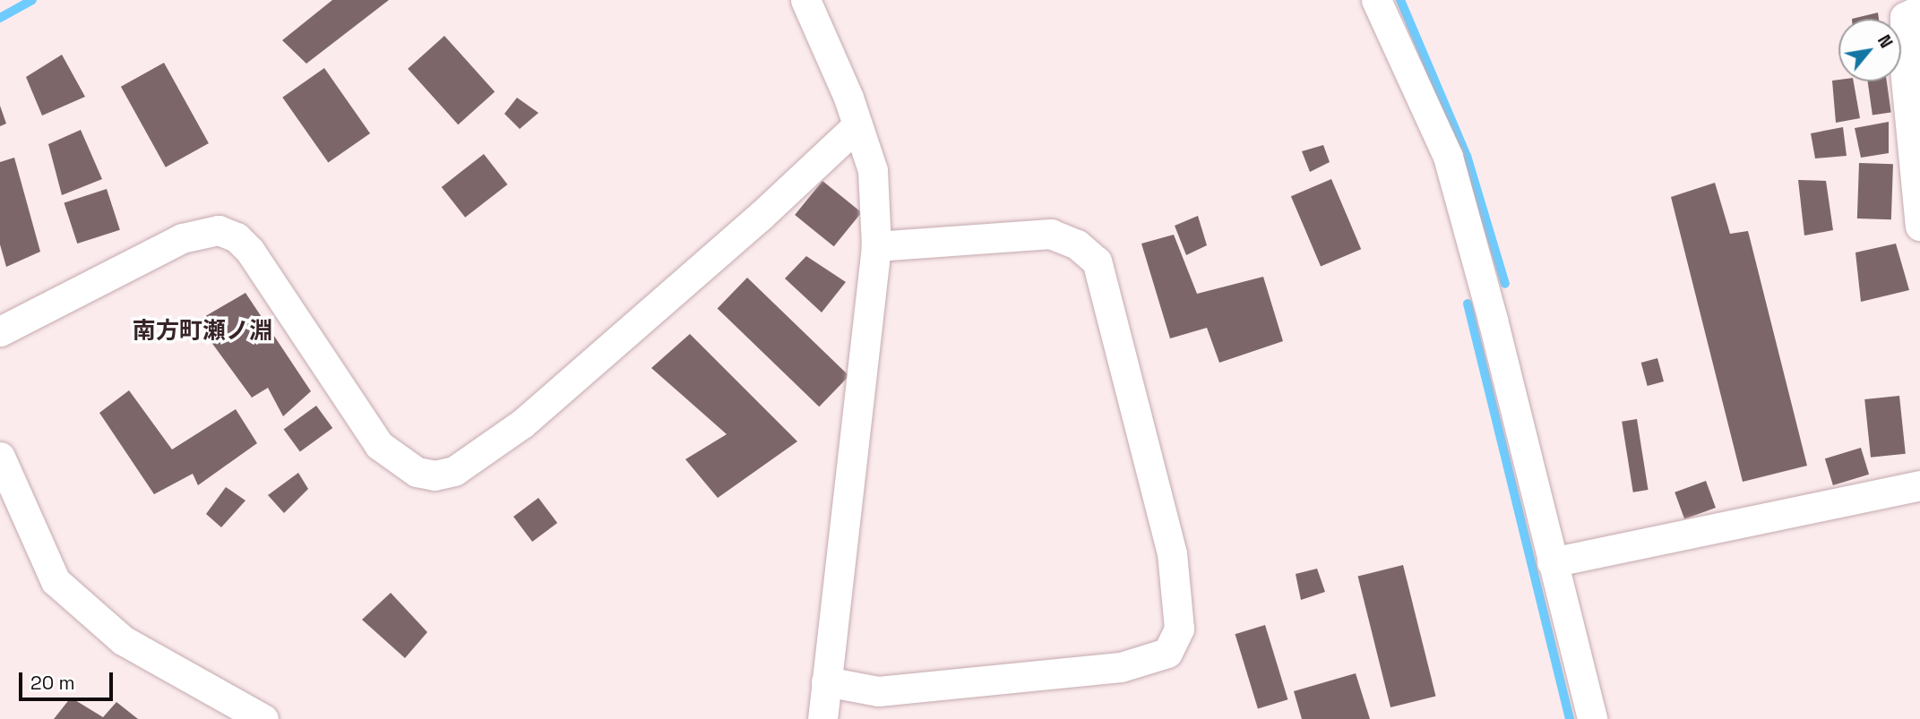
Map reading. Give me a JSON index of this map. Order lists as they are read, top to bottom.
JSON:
{
  "districts": ["南方町瀬ノ淵"],
  "scale_bar": "20 m",
  "north": "top right"
}
